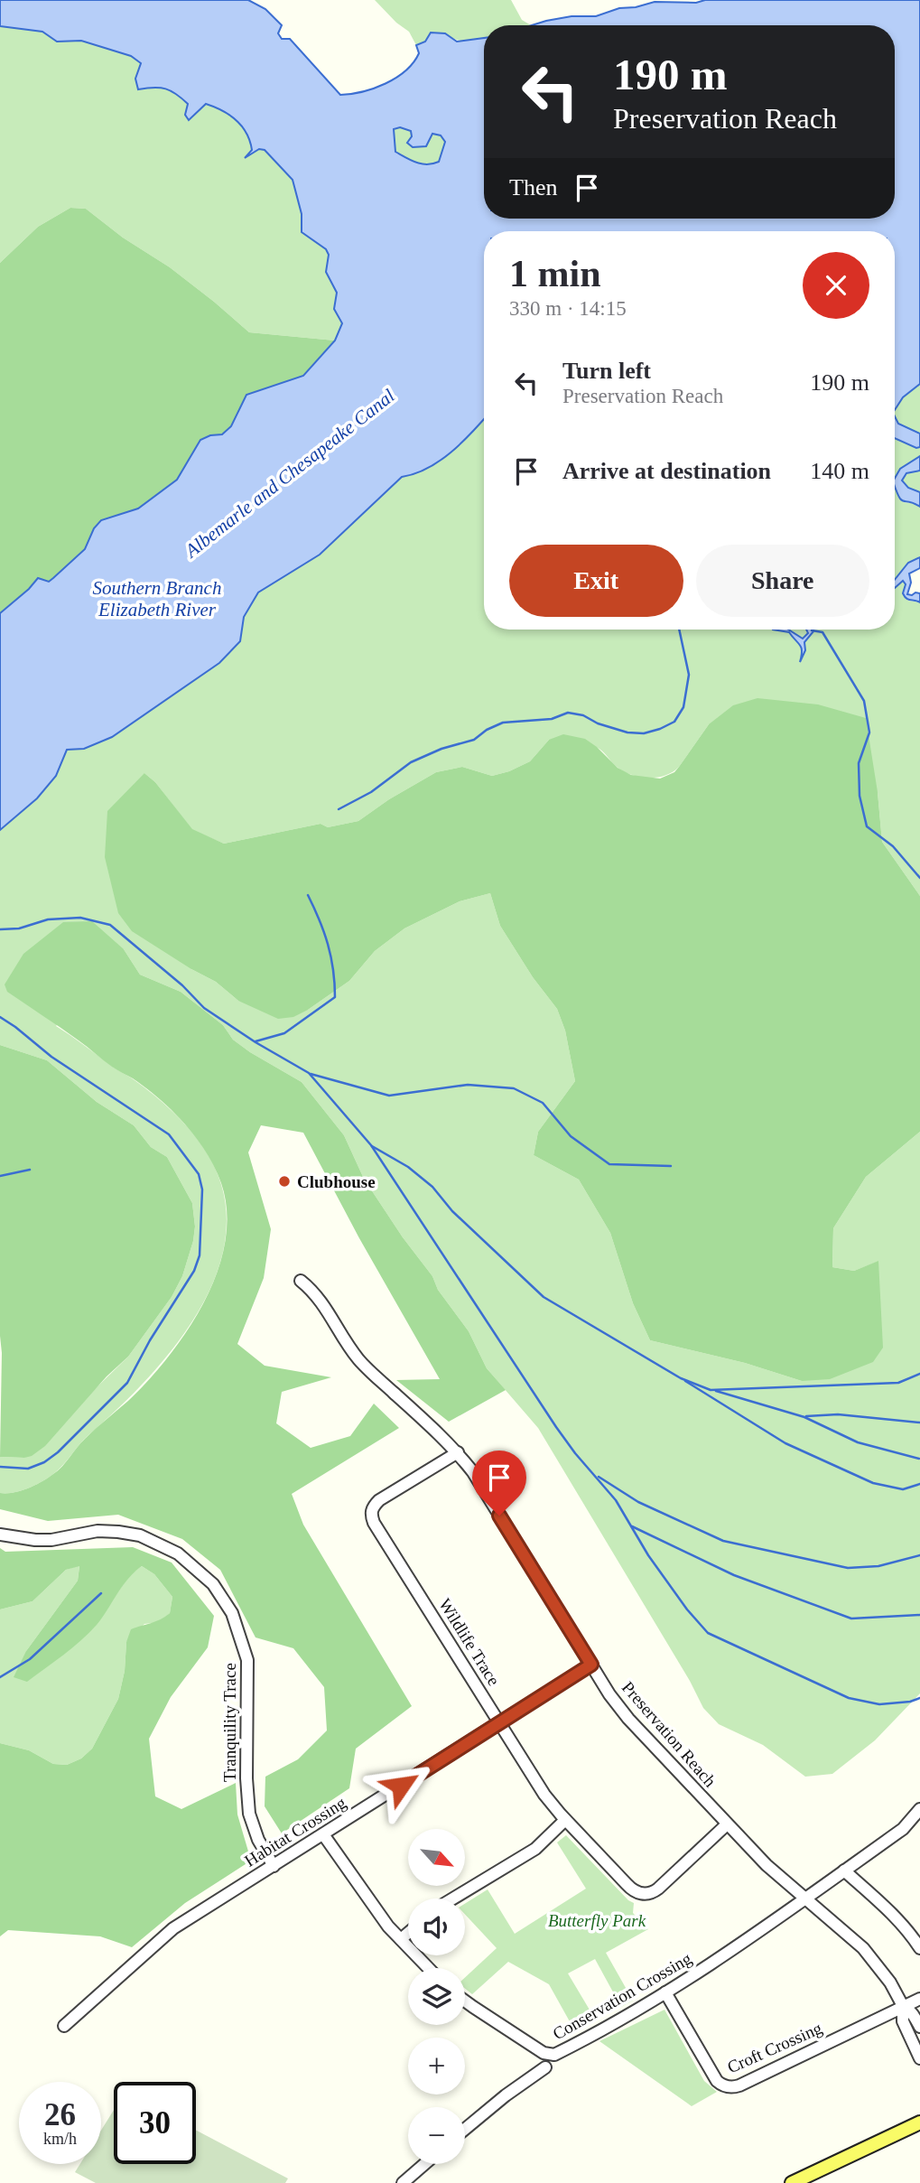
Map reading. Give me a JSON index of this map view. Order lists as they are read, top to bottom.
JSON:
{
  "streets": {
    "street": [
      "Wildlife Trace",
      "Tranquility Trace",
      "Preservation Reach",
      "Habitat Crossing",
      "Conservation Crossing",
      "Croft Crossing"
    ]
  },
  "crossings": [
    ["Wildlife Trace", "Preservation Reach"],
    ["Wildlife Trace", "Habitat Crossing"],
    ["Tranquility Trace", "Habitat Crossing"],
    ["Preservation Reach", "Habitat Crossing"],
    ["Preservation Reach", "Conservation Crossing"],
    ["Preservation Reach", "Croft Crossing"],
    ["Conservation Crossing", "Croft Crossing"]
  ],
  "water": ["Albemarle and Chesapeake Canal", "Southern Branch Elizabeth River"],
  "parks": ["Butterfly Park"],
  "places": ["Clubhouse"],
  "north": "bottom right",
  "page": {
    "turn": ["190 m", "Preservation Reach"],
    "then": "Then",
    "heading": ["1 min", "330 m · 14:15"],
    "list": [
      {
        "name": "Turn left",
        "note": "Preservation Reach",
        "value": "190 m"
      },
      {
        "name": "Arrive at destination",
        "value": "140 m"
      }
    ],
    "buttons": ["Exit", "Share"],
    "map_buttons": ["+", "−"],
    "speed": "26 km/h",
    "limit": "30"
  }
}
